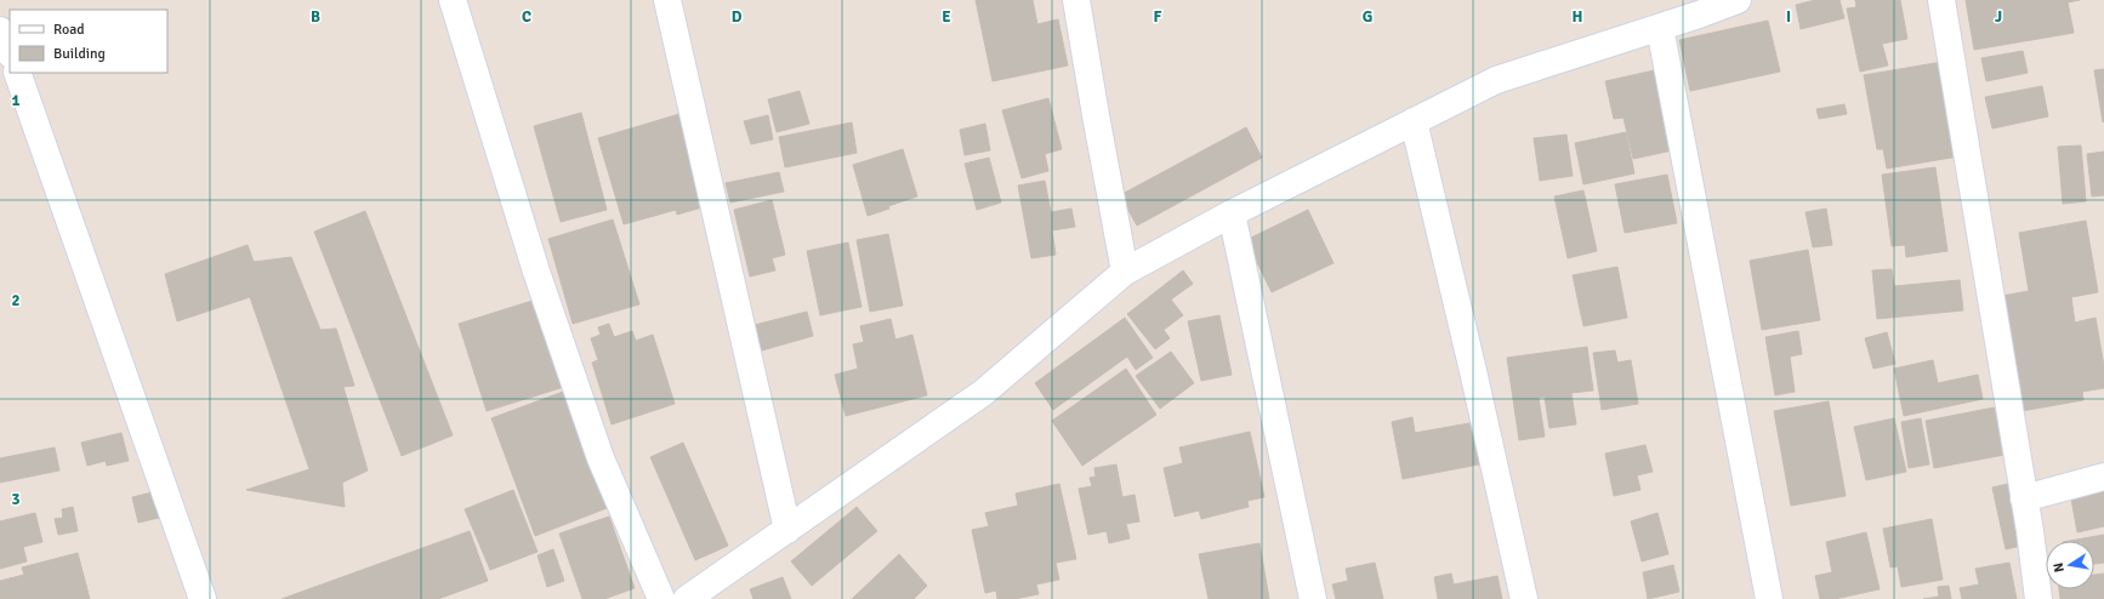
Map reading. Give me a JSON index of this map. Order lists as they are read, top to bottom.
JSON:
{
  "legend": ["Road", "Building"],
  "north": "left",
  "grid": {
    "columns": [
      "B",
      "C",
      "D",
      "E",
      "F",
      "G",
      "H",
      "I",
      "J"
    ],
    "rows": ["1", "2", "3"]
  }
}
